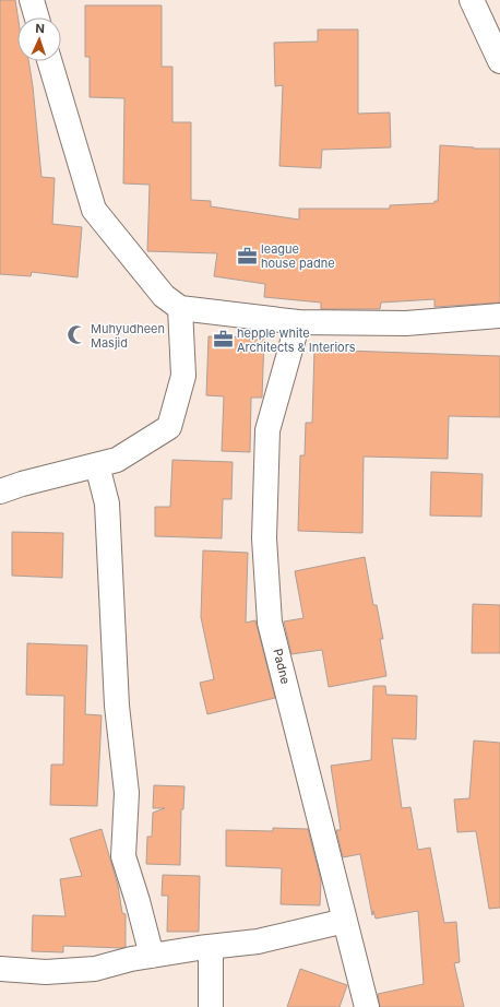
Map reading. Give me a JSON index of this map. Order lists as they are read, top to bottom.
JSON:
{
  "streets": {
    "street": ["Padne"]
  },
  "places": {
    "office": ["league house padne", "hepple white Architects & Interiors"],
    "mosque": ["Muhyudheen Masjid"]
  },
  "north": "top"
}
